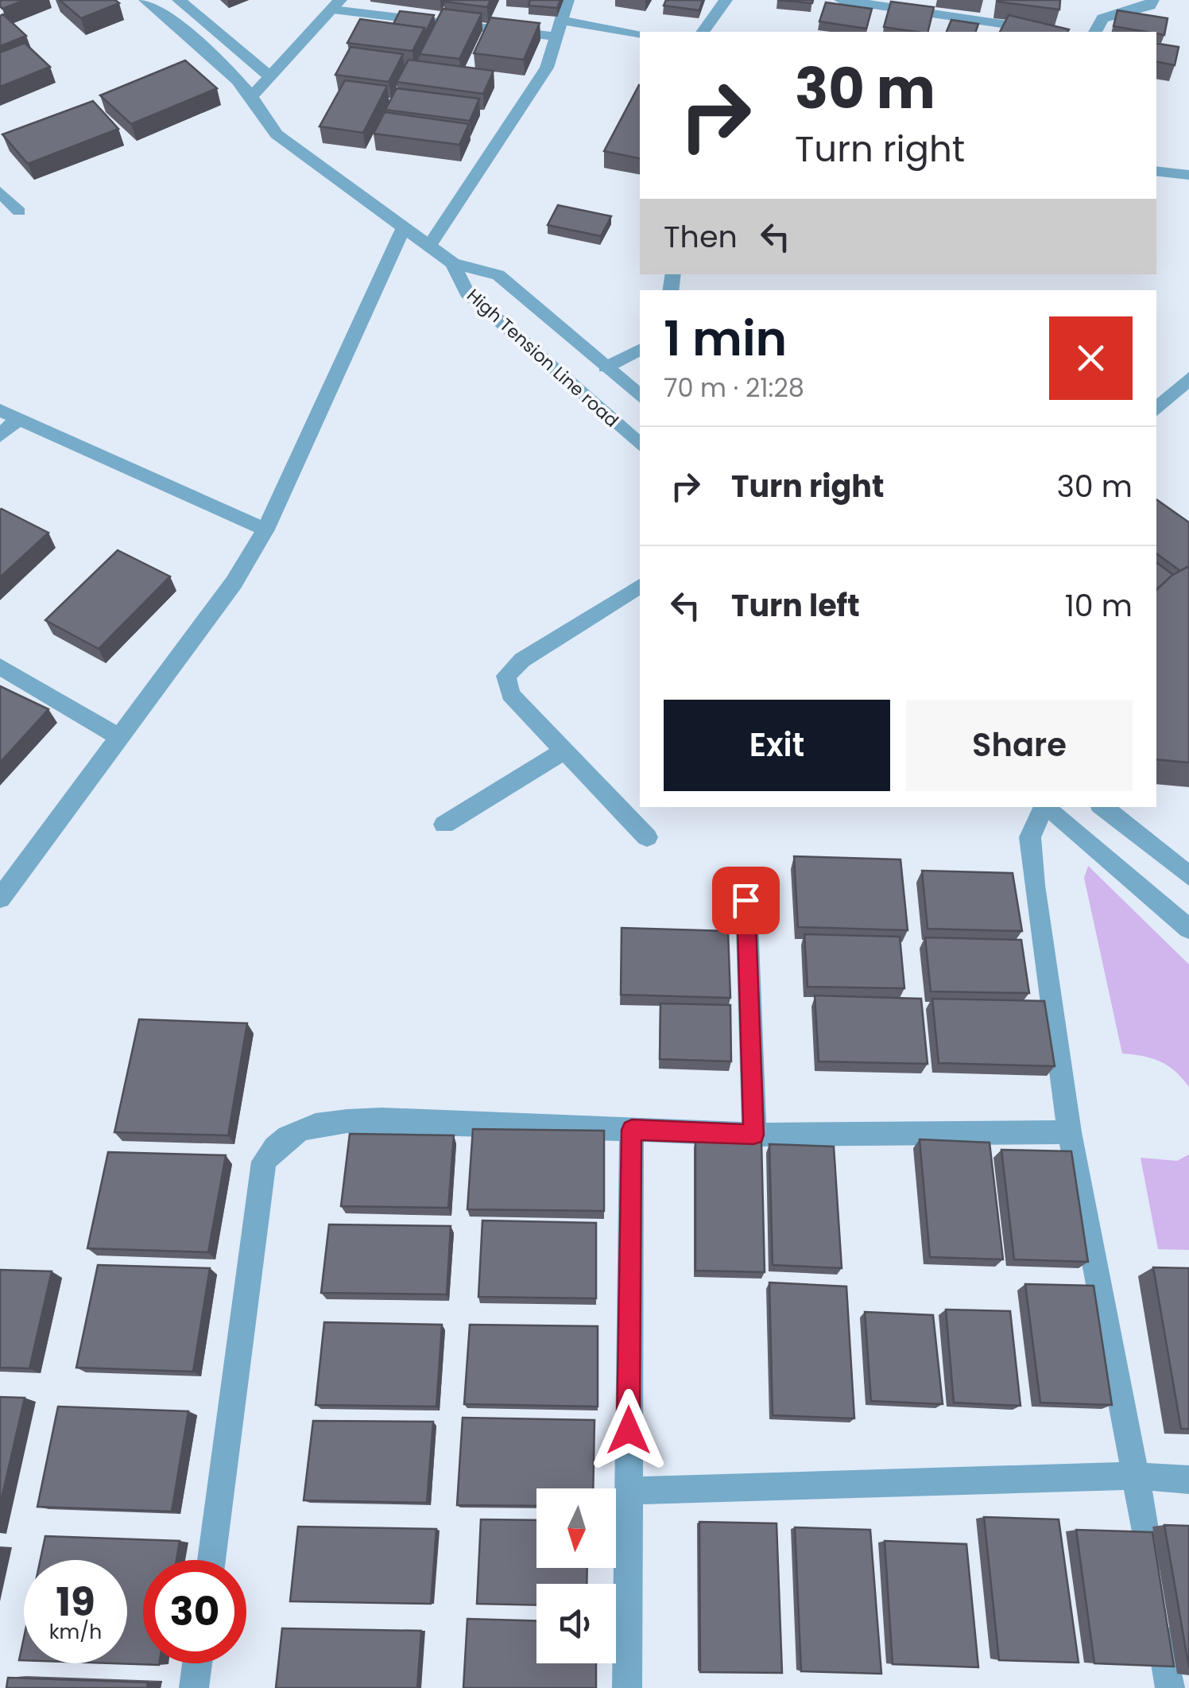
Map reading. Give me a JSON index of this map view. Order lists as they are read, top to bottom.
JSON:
{
  "streets": {
    "street": ["High Tension Line road"]
  },
  "north": "bottom",
  "page": {
    "turn": ["30 m", "Turn right"],
    "then": "Then",
    "heading": ["1 min", "70 m · 21:28"],
    "list": [
      {
        "name": "Turn right",
        "value": "30 m"
      },
      {
        "name": "Turn left",
        "value": "10 m"
      }
    ],
    "buttons": ["Exit", "Share"],
    "speed": "19 km/h",
    "limit": "30"
  }
}
